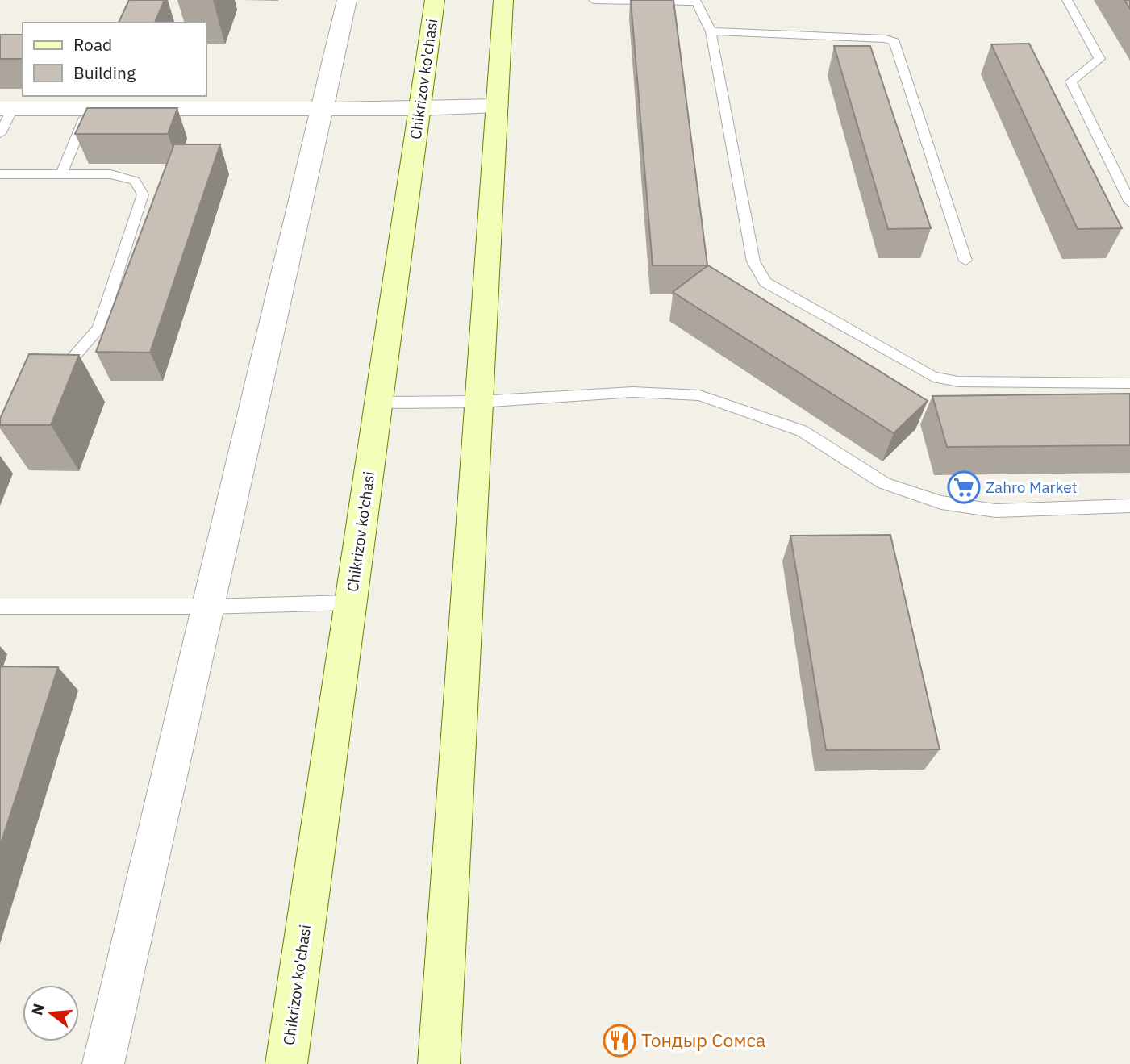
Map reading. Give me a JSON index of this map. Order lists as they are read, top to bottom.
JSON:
{
  "streets": {
    "main road": ["Chikrizov ko'chasi"]
  },
  "places": {
    "supermarket": ["Zahro Market"],
    "restaurant": ["Тондыр Сомса"]
  },
  "legend": ["Road", "Building"],
  "north": "left"
}
